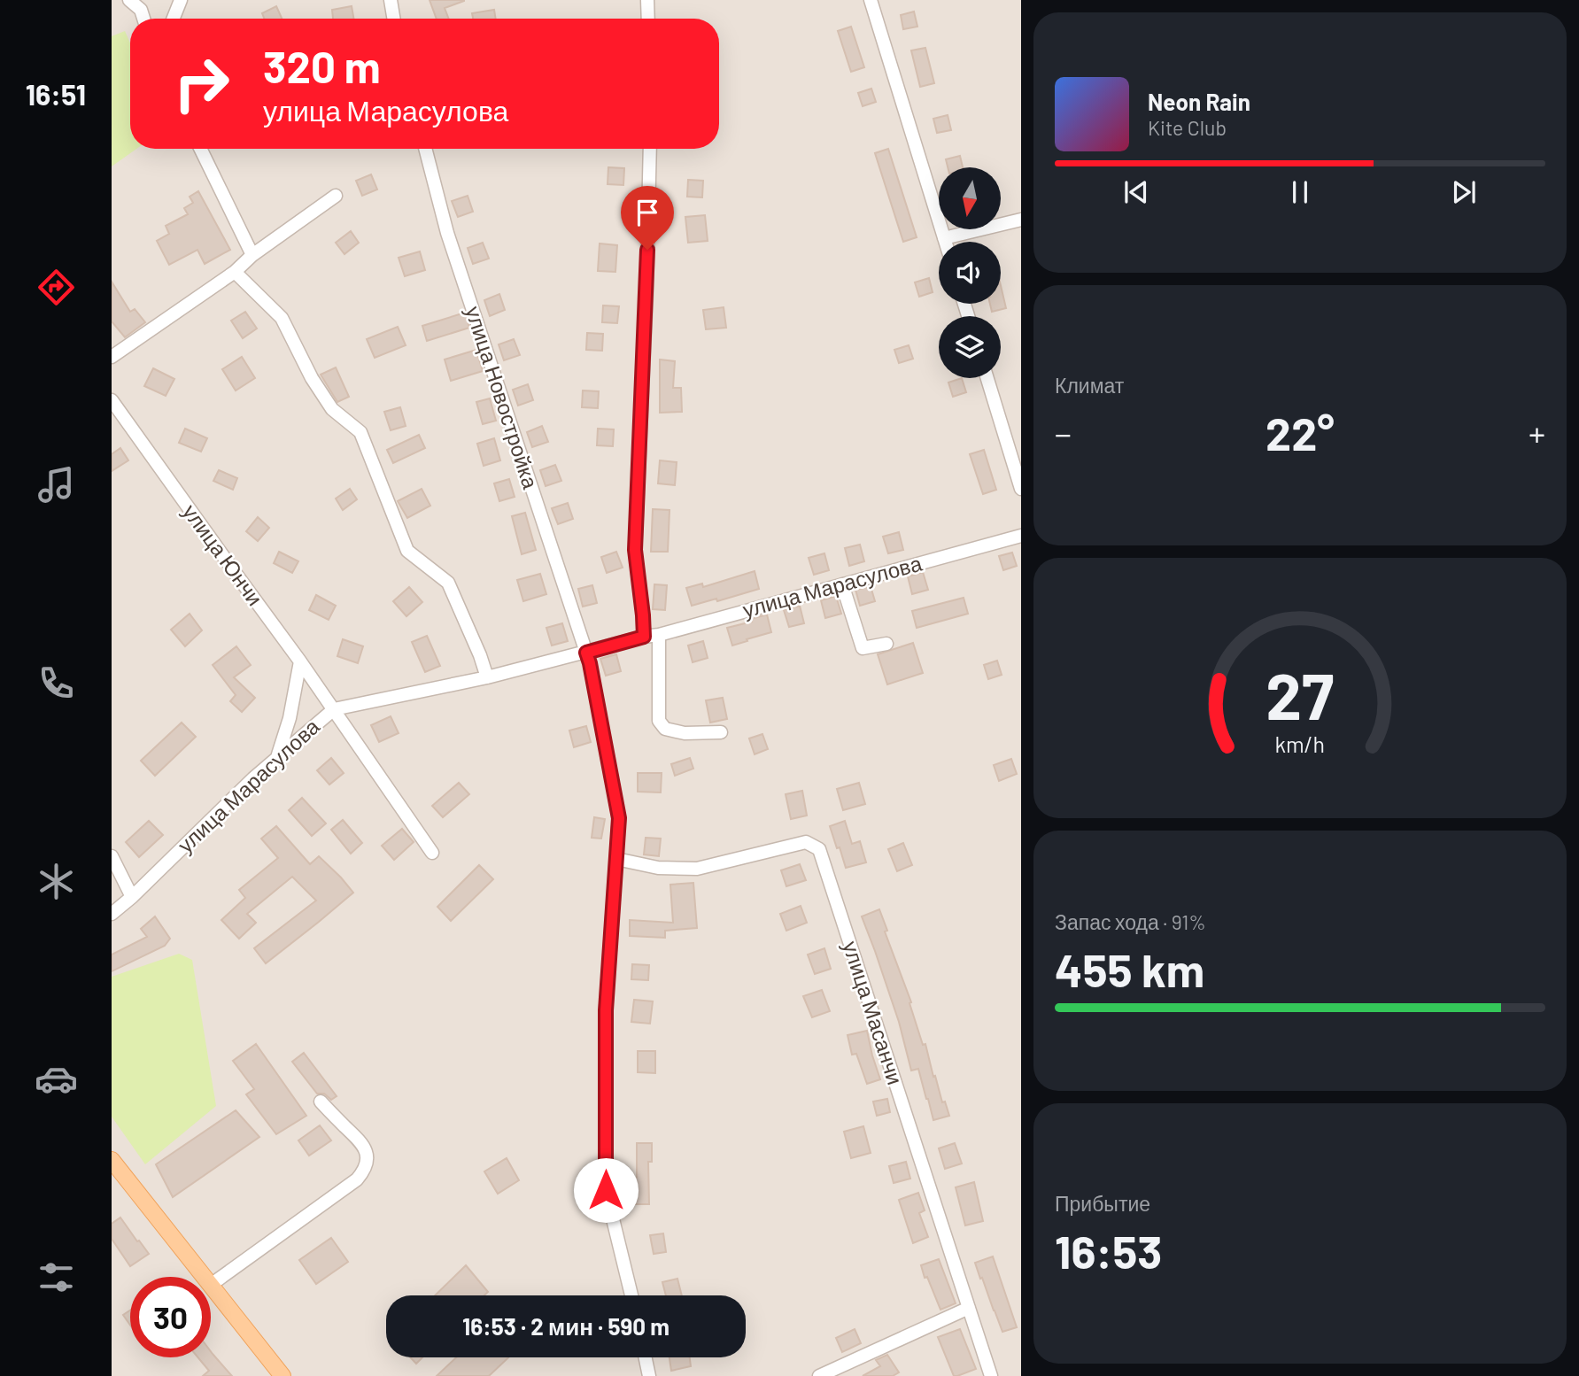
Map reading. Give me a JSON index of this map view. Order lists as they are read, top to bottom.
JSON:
{
  "streets": {
    "street": [
      "улица Новостройка",
      "улица Юнчи",
      "улица Марасулова",
      "улица Масанчи"
    ]
  },
  "crossings": [
    ["улица Новостройка", "улица Марасулова"],
    ["улица Юнчи", "улица Марасулова"]
  ],
  "north": "bottom",
  "page": {
    "tabs": "16:51",
    "turn": ["320 m", "улица Марасулова"],
    "song": ["Neon Rain", "Kite Club"],
    "tile": [
      "Климат",
      ["Запас хода · 91%", "455 km"],
      ["Прибытие", "16:53"]
    ],
    "heat": ["−", "22°", "+"],
    "limit": "30",
    "trip": "16:53 · 2 мин · 590 m",
    "gauge": ["27", "km/h"]
  }
}
